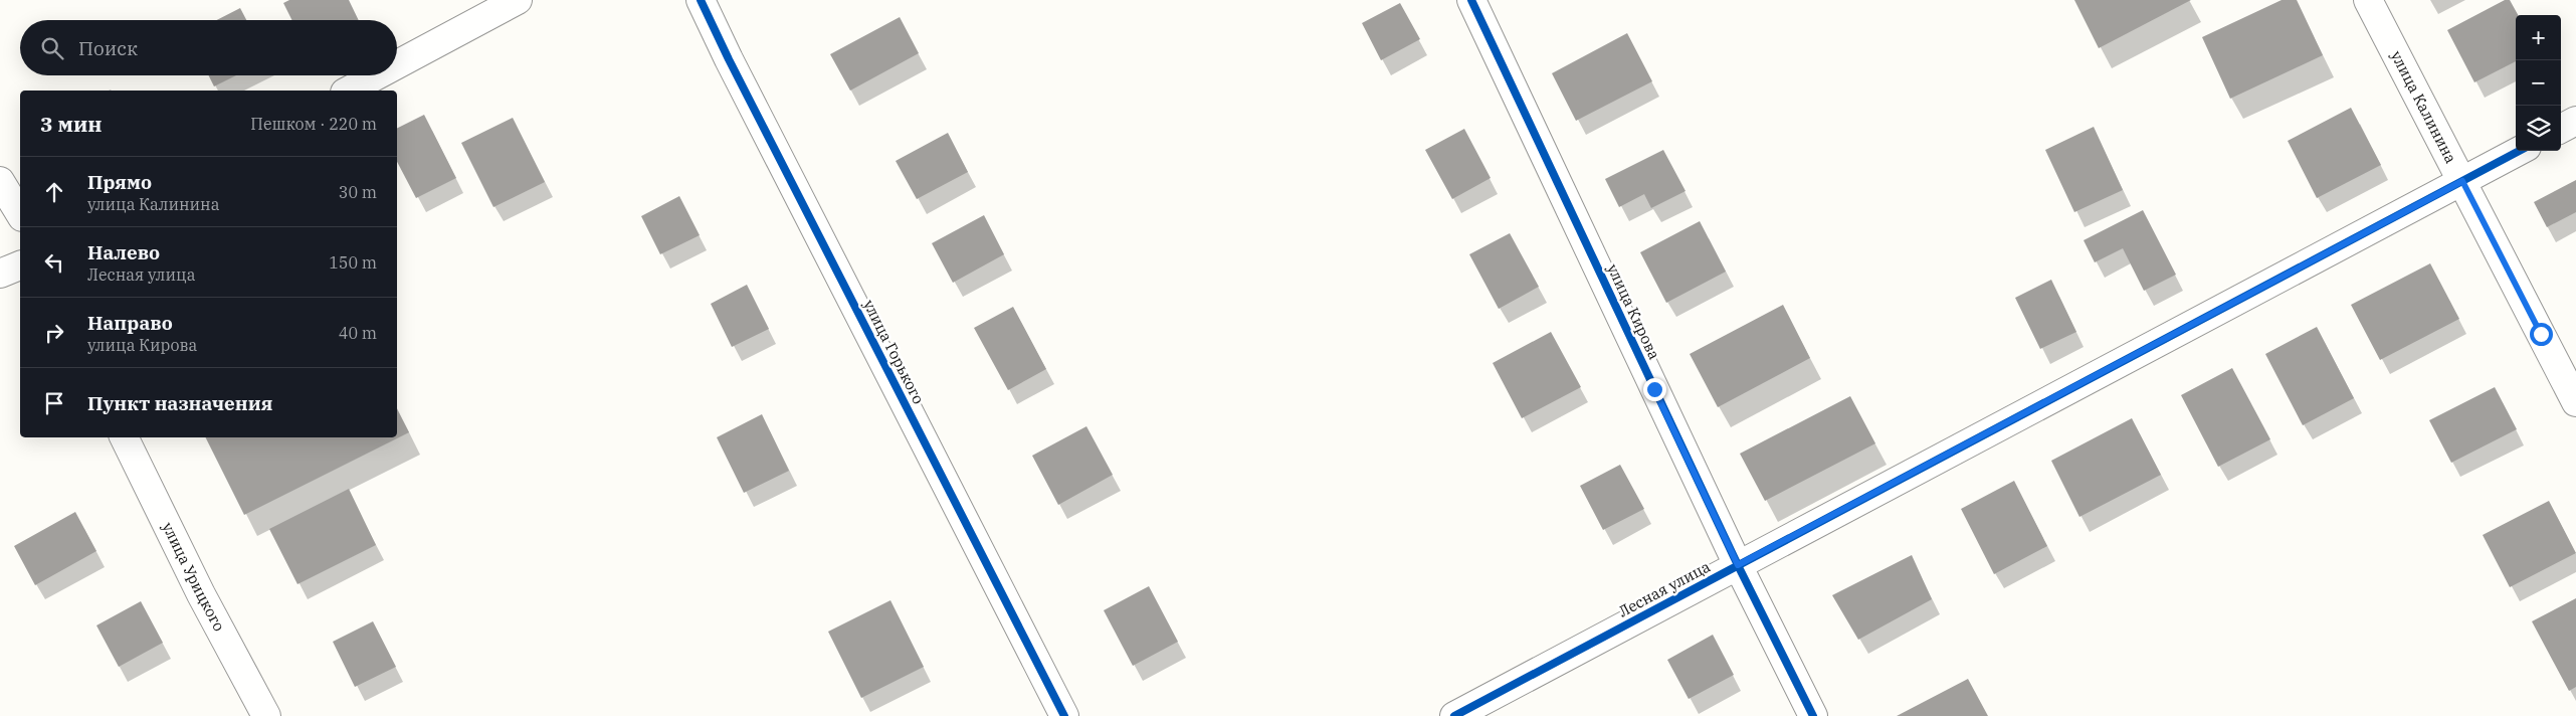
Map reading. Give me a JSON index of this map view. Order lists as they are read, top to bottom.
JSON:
{
  "streets": {
    "street": [
      "улица Калинина",
      "улица Кирова",
      "улица Горького",
      "улица Урицкого",
      "Лесная улица"
    ]
  },
  "crossings": [
    ["улица Калинина", "Лесная улица"],
    ["улица Кирова", "Лесная улица"]
  ],
  "page": {
    "map_buttons": ["+", "−"],
    "search": "Поиск",
    "heading": ["3 мин", "Пешком · 220 m"],
    "list": [
      ["Прямо", "улица Калинина", "30 m"],
      ["Налево", "Лесная улица", "150 m"],
      ["Направо", "улица Кирова", "40 m"],
      "Пункт назначения"
    ]
  }
}
